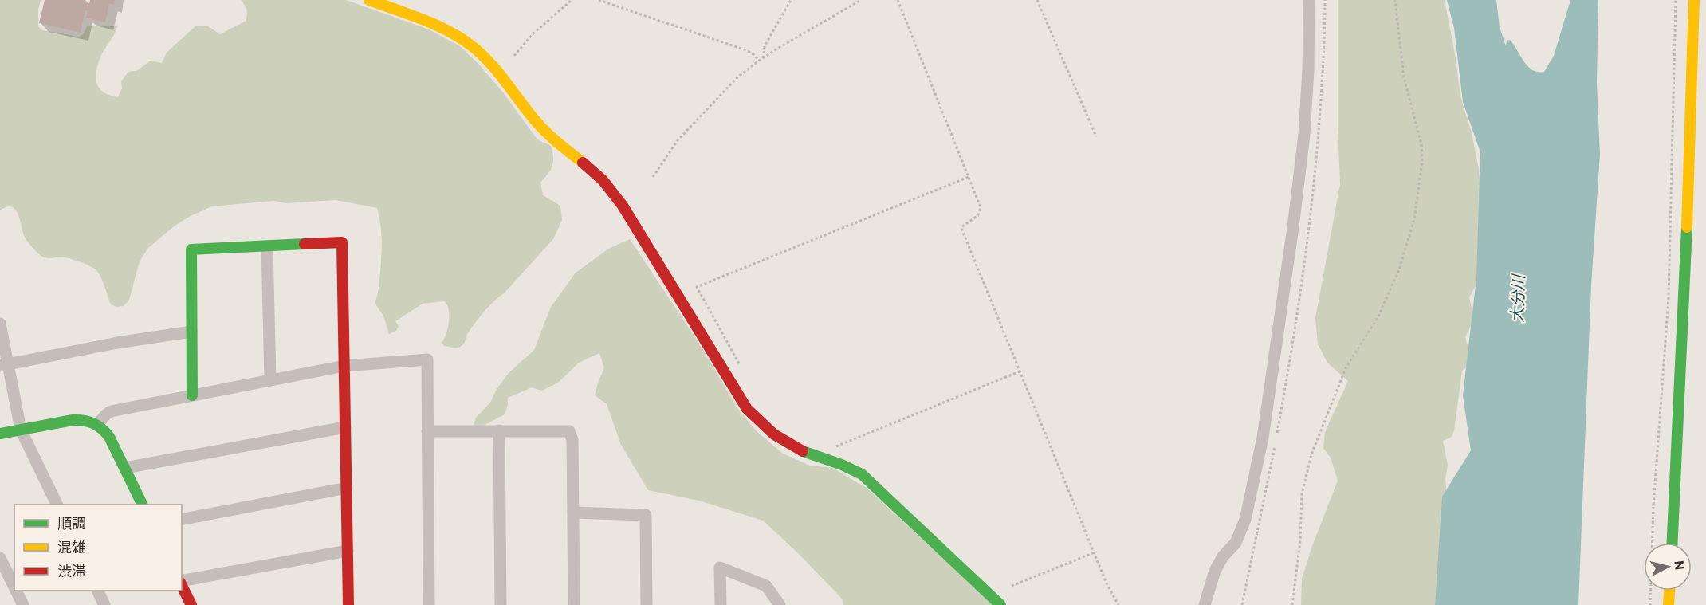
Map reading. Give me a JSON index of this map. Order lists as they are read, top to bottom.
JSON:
{
  "water": ["大分川"],
  "legend": ["順調", "混雑", "渋滞"],
  "north": "right"
}
